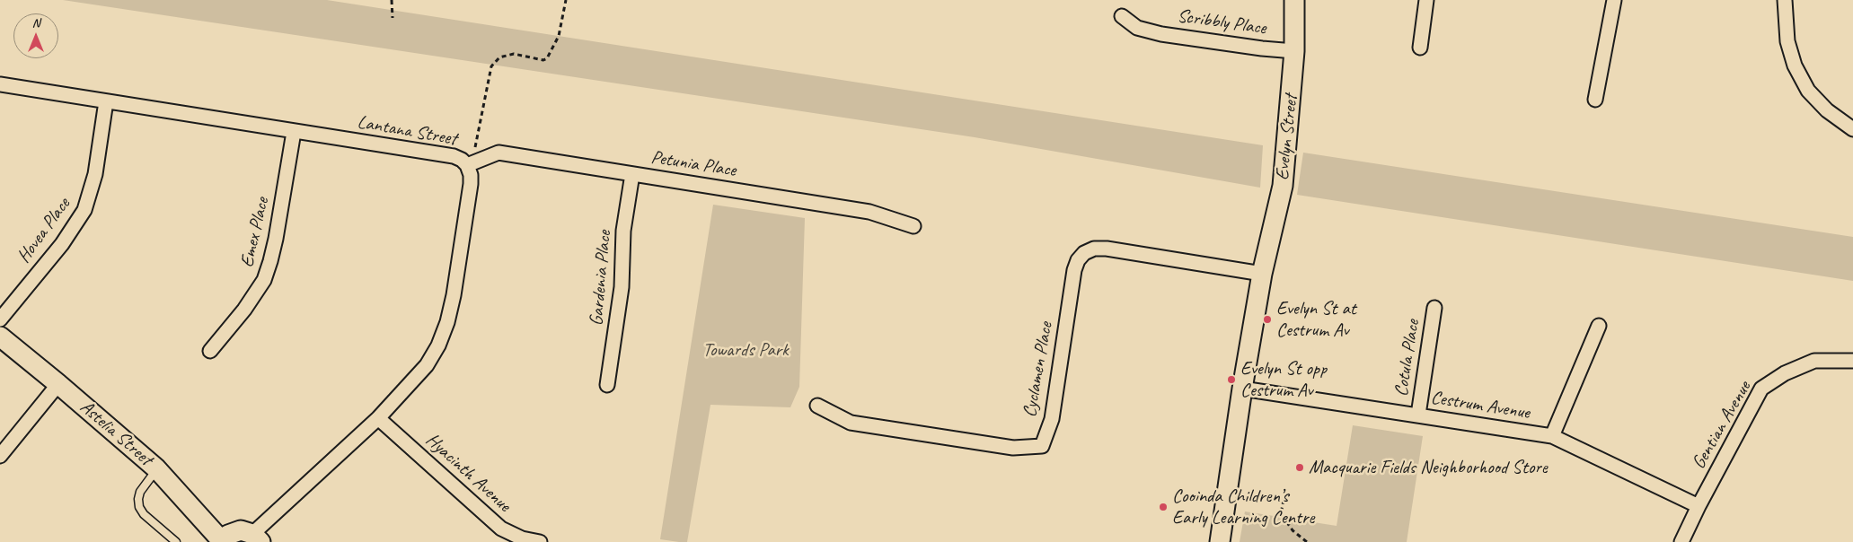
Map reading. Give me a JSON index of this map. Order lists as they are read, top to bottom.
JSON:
{
  "streets": {
    "street": [
      "Scribbly Place",
      "Lantana Street",
      "Evelyn Street",
      "Petunia Place",
      "Hovea Place",
      "Emex Place",
      "Gardenia Place",
      "Cotula Place",
      "Cyclamen Place",
      "Cestrum Avenue",
      "Gentian Avenue",
      "Astelia Street",
      "Hyacinth Avenue"
    ]
  },
  "crossings": [
    ["Scribbly Place", "Evelyn Street"],
    ["Lantana Street", "Petunia Place"],
    ["Lantana Street", "Hovea Place"],
    ["Lantana Street", "Emex Place"],
    ["Lantana Street", "Hyacinth Avenue"],
    ["Evelyn Street", "Cyclamen Place"],
    ["Evelyn Street", "Cestrum Avenue"],
    ["Petunia Place", "Gardenia Place"],
    ["Cotula Place", "Cestrum Avenue"],
    ["Cestrum Avenue", "Gentian Avenue"]
  ],
  "parks": ["Towards Park"],
  "places": [
    "Evelyn St at Cestrum Av",
    "Evelyn St opp Cestrum Av",
    "Macquarie Fields Neighborhood Store",
    "Cooinda Children’s Early Learning Centre"
  ],
  "north": "top"
}
